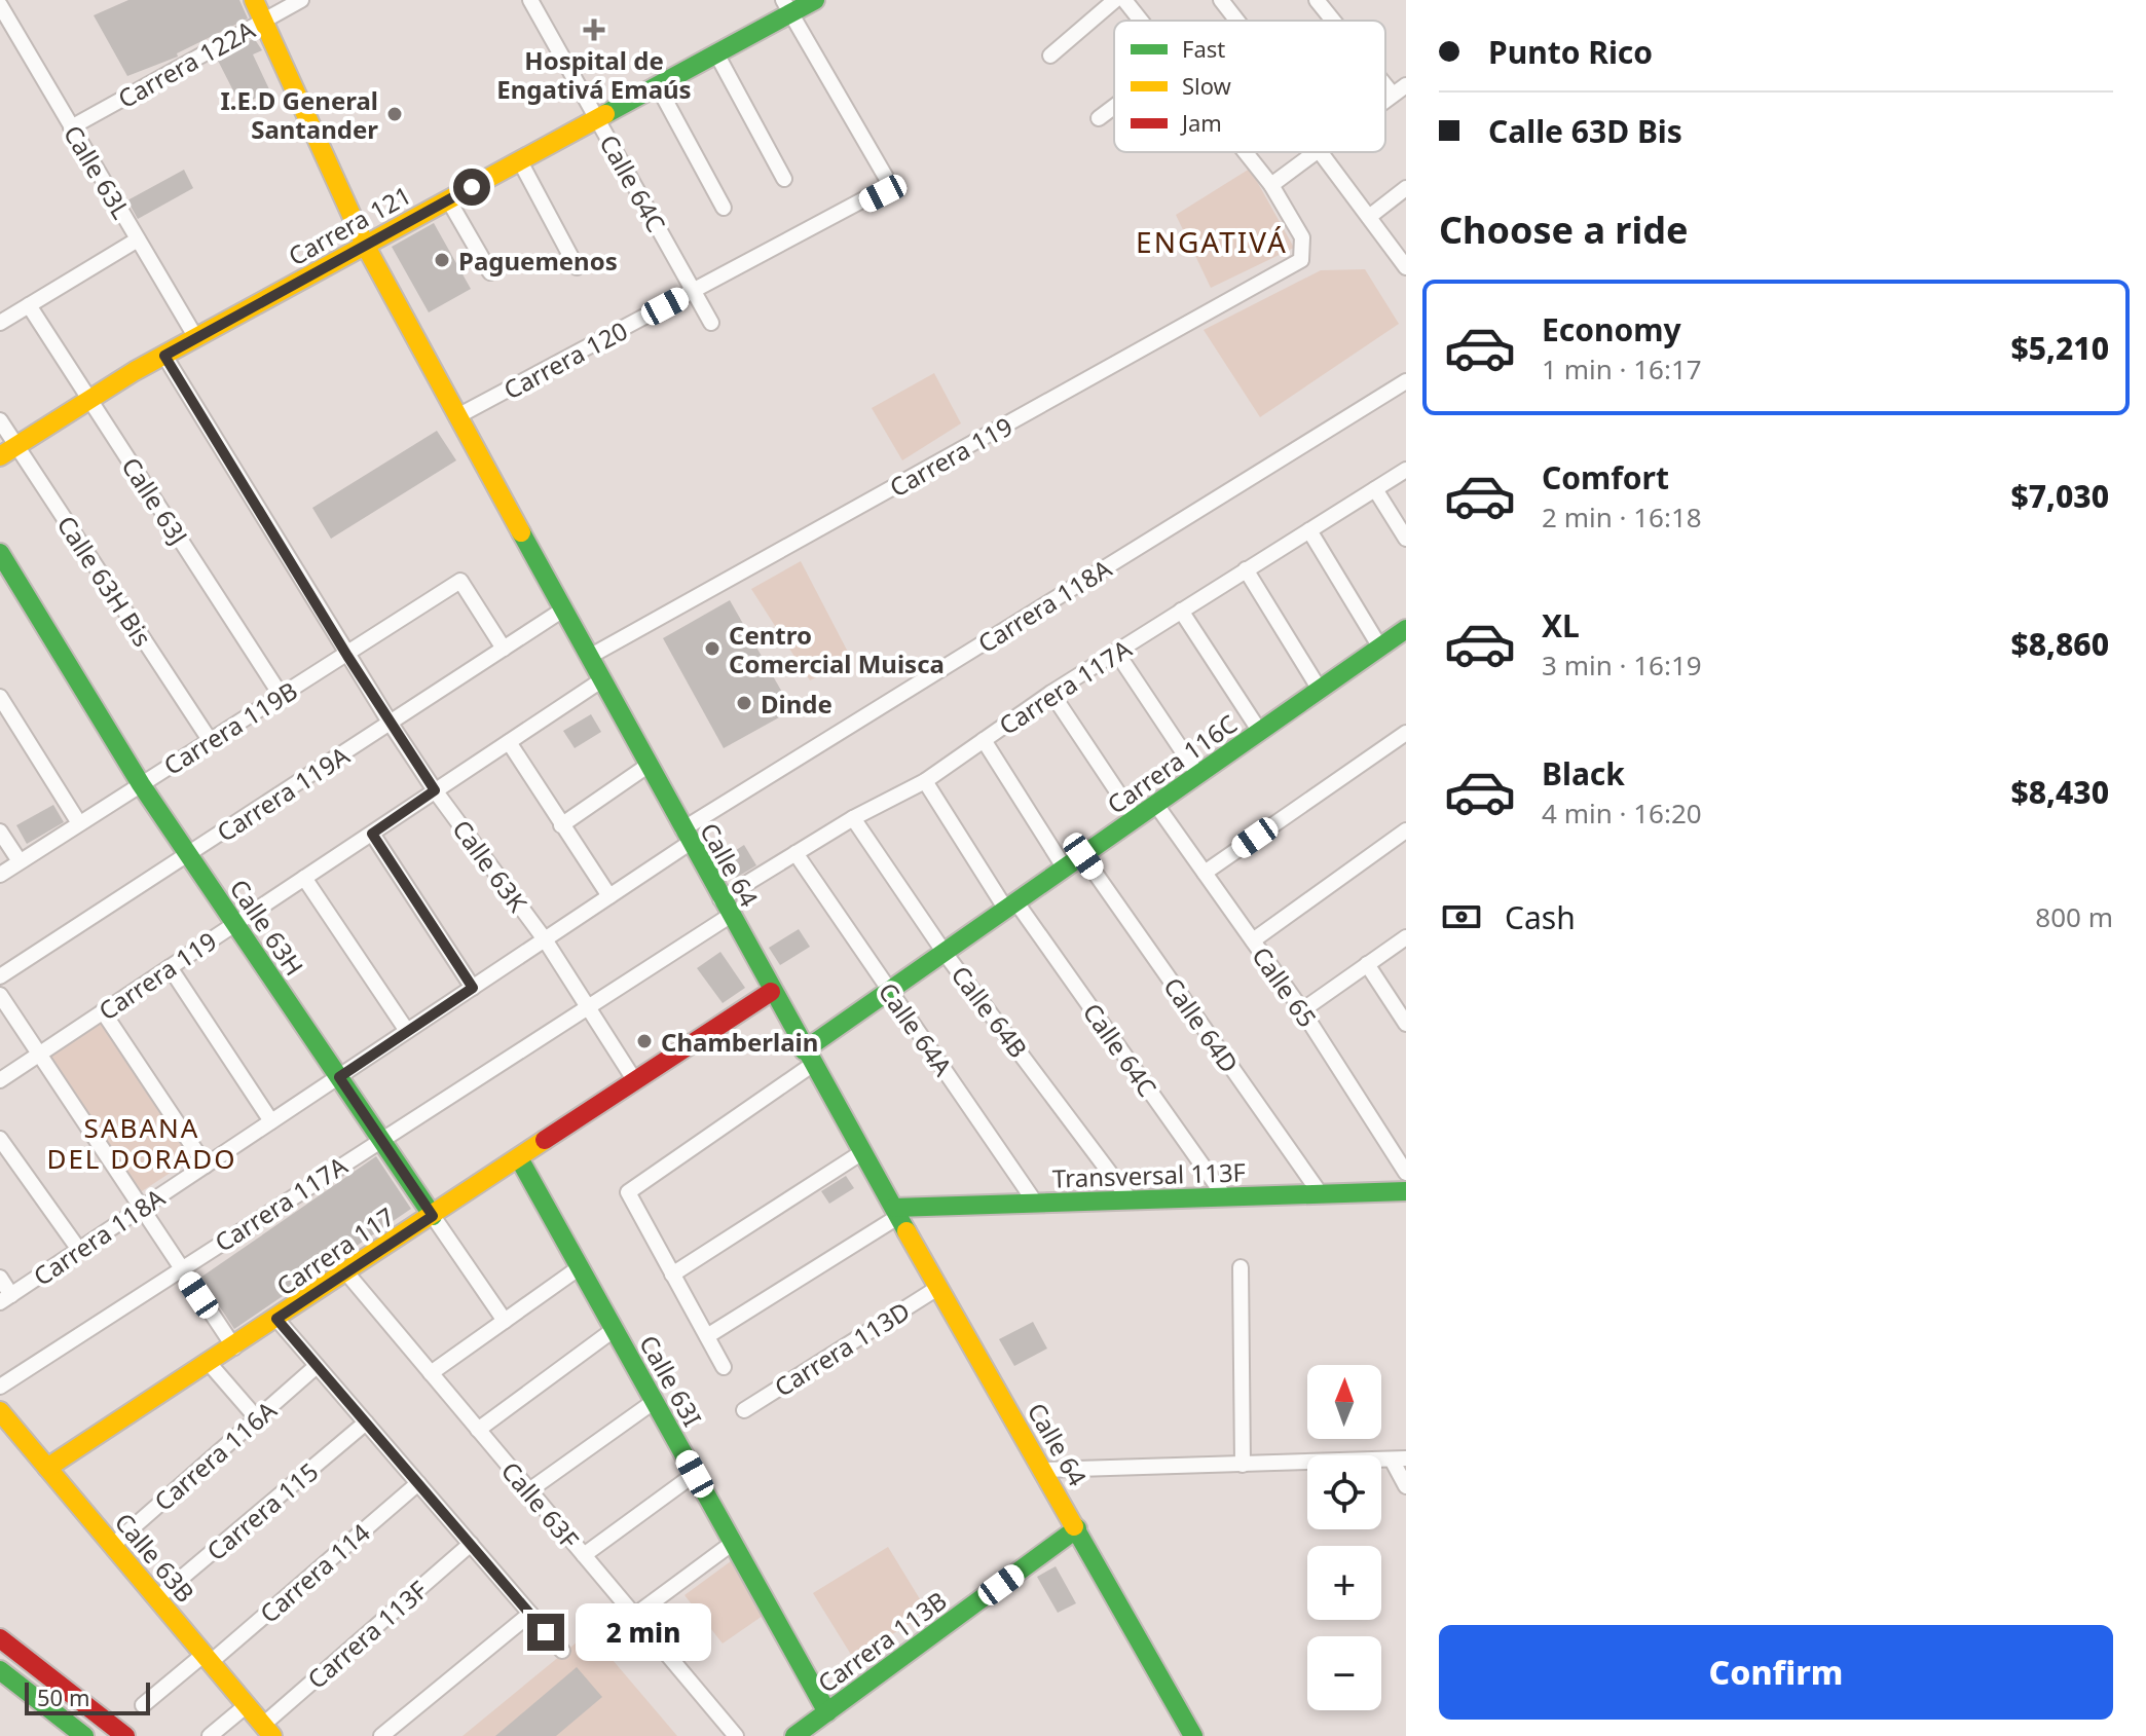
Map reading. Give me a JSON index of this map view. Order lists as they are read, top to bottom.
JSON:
{
  "streets": {
    "street": [
      "Carrera 122A",
      "Calle 63L",
      "Calle 64C",
      "Carrera 121",
      "Carrera 120",
      "Carrera 119",
      "Calle 63J",
      "Calle 63H Bis",
      "Carrera 118A",
      "Carrera 117A",
      "Carrera 119B",
      "Carrera 116C",
      "Carrera 119A",
      "Calle 64",
      "Calle 63K",
      "Calle 63H",
      "Calle 65",
      "Calle 64B",
      "Calle 64D",
      "Calle 64A",
      "Transversal 113F",
      "Carrera 117",
      "Carrera 113D",
      "Calle 63I",
      "Carrera 116A",
      "Calle 63F",
      "Carrera 115",
      "Calle 63B",
      "Carrera 114",
      "Carrera 113F",
      "Carrera 113B"
    ]
  },
  "crossings": [
    ["Carrera 122A", "Calle 63L"],
    ["Carrera 122A", "Calle 64"],
    ["Calle 63L", "Carrera 121"],
    ["Calle 64C", "Carrera 121"],
    ["Calle 64C", "Carrera 120"],
    ["Calle 64C", "Carrera 117A"],
    ["Calle 64C", "Carrera 116C"],
    ["Calle 64C", "Transversal 113F"],
    ["Carrera 121", "Carrera 120"],
    ["Carrera 121", "Calle 63J"],
    ["Carrera 121", "Calle 63H Bis"],
    ["Carrera 121", "Calle 64"],
    ["Carrera 121", "Calle 63K"],
    ["Carrera 120", "Calle 64"],
    ["Carrera 119", "Calle 64"],
    ["Carrera 119", "Calle 63K"],
    ["Carrera 119", "Calle 63H"],
    ["Calle 63J", "Carrera 119B"],
    ["Calle 63H Bis", "Carrera 119B"],
    ["Carrera 118A", "Calle 64"],
    ["Carrera 118A", "Calle 63K"],
    ["Carrera 118A", "Calle 63H"],
    ["Carrera 117A", "Calle 64"],
    ["Carrera 117A", "Calle 63K"],
    ["Carrera 117A", "Calle 63H"],
    ["Carrera 117A", "Calle 64B"],
    ["Carrera 117A", "Calle 64A"],
    ["Carrera 119B", "Carrera 119A"],
    ["Carrera 119B", "Calle 63K"],
    ["Carrera 119B", "Calle 63H"],
    ["Carrera 116C", "Calle 64"],
    ["Carrera 116C", "Calle 65"],
    ["Carrera 116C", "Calle 64B"],
    ["Carrera 116C", "Calle 64D"],
    ["Carrera 116C", "Calle 64A"],
    ["Carrera 119A", "Calle 64"],
    ["Carrera 119A", "Calle 63K"],
    ["Carrera 119A", "Calle 63H"],
    ["Calle 64", "Transversal 113F"],
    ["Calle 64", "Carrera 117"],
    ["Calle 64", "Carrera 113D"],
    ["Calle 64", "Carrera 113B"],
    ["Calle 63K", "Carrera 117"],
    ["Calle 63H", "Carrera 117"],
    ["Calle 64B", "Transversal 113F"],
    ["Calle 64D", "Transversal 113F"],
    ["Calle 64A", "Transversal 113F"],
    ["Carrera 117", "Calle 63I"],
    ["Carrera 117", "Calle 63F"],
    ["Carrera 117", "Calle 63B"],
    ["Calle 63I", "Carrera 113B"],
    ["Carrera 116A", "Calle 63B"],
    ["Carrera 115", "Calle 63B"],
    ["Calle 63B", "Carrera 114"],
    ["Calle 63B", "Carrera 113F"]
  ],
  "districts": ["ENGATIVÁ", "SABANA DEL DORADO"],
  "places": {
    "health": ["Hospital de Engativá Emaús"],
    "other": [
      "I.E.D General Santander",
      "Paguemenos",
      "Centro Comercial Muisca",
      "Dinde",
      "Chamberlain"
    ]
  },
  "legend": ["Fast", "Slow", "Jam"],
  "scale_bar": "50 m",
  "north": "top",
  "page": {
    "banner": ["Punto Rico", "Calle 63D Bis"],
    "heading": "Choose a ride",
    "list": [
      {
        "name": "Economy",
        "note": "1 min · 16:17",
        "value": "$5,210"
      },
      {
        "name": "Comfort",
        "note": "2 min · 16:18",
        "value": "$7,030"
      },
      {
        "name": "XL",
        "note": "3 min · 16:19",
        "value": "$8,860"
      },
      {
        "name": "Black",
        "note": "4 min · 16:20",
        "value": "$8,430"
      }
    ],
    "pay": ["Cash", "800 m"],
    "map_buttons": ["+", "−"],
    "bubble": "2 min",
    "buttons": "Confirm",
    "scale": "50 m"
  }
}
